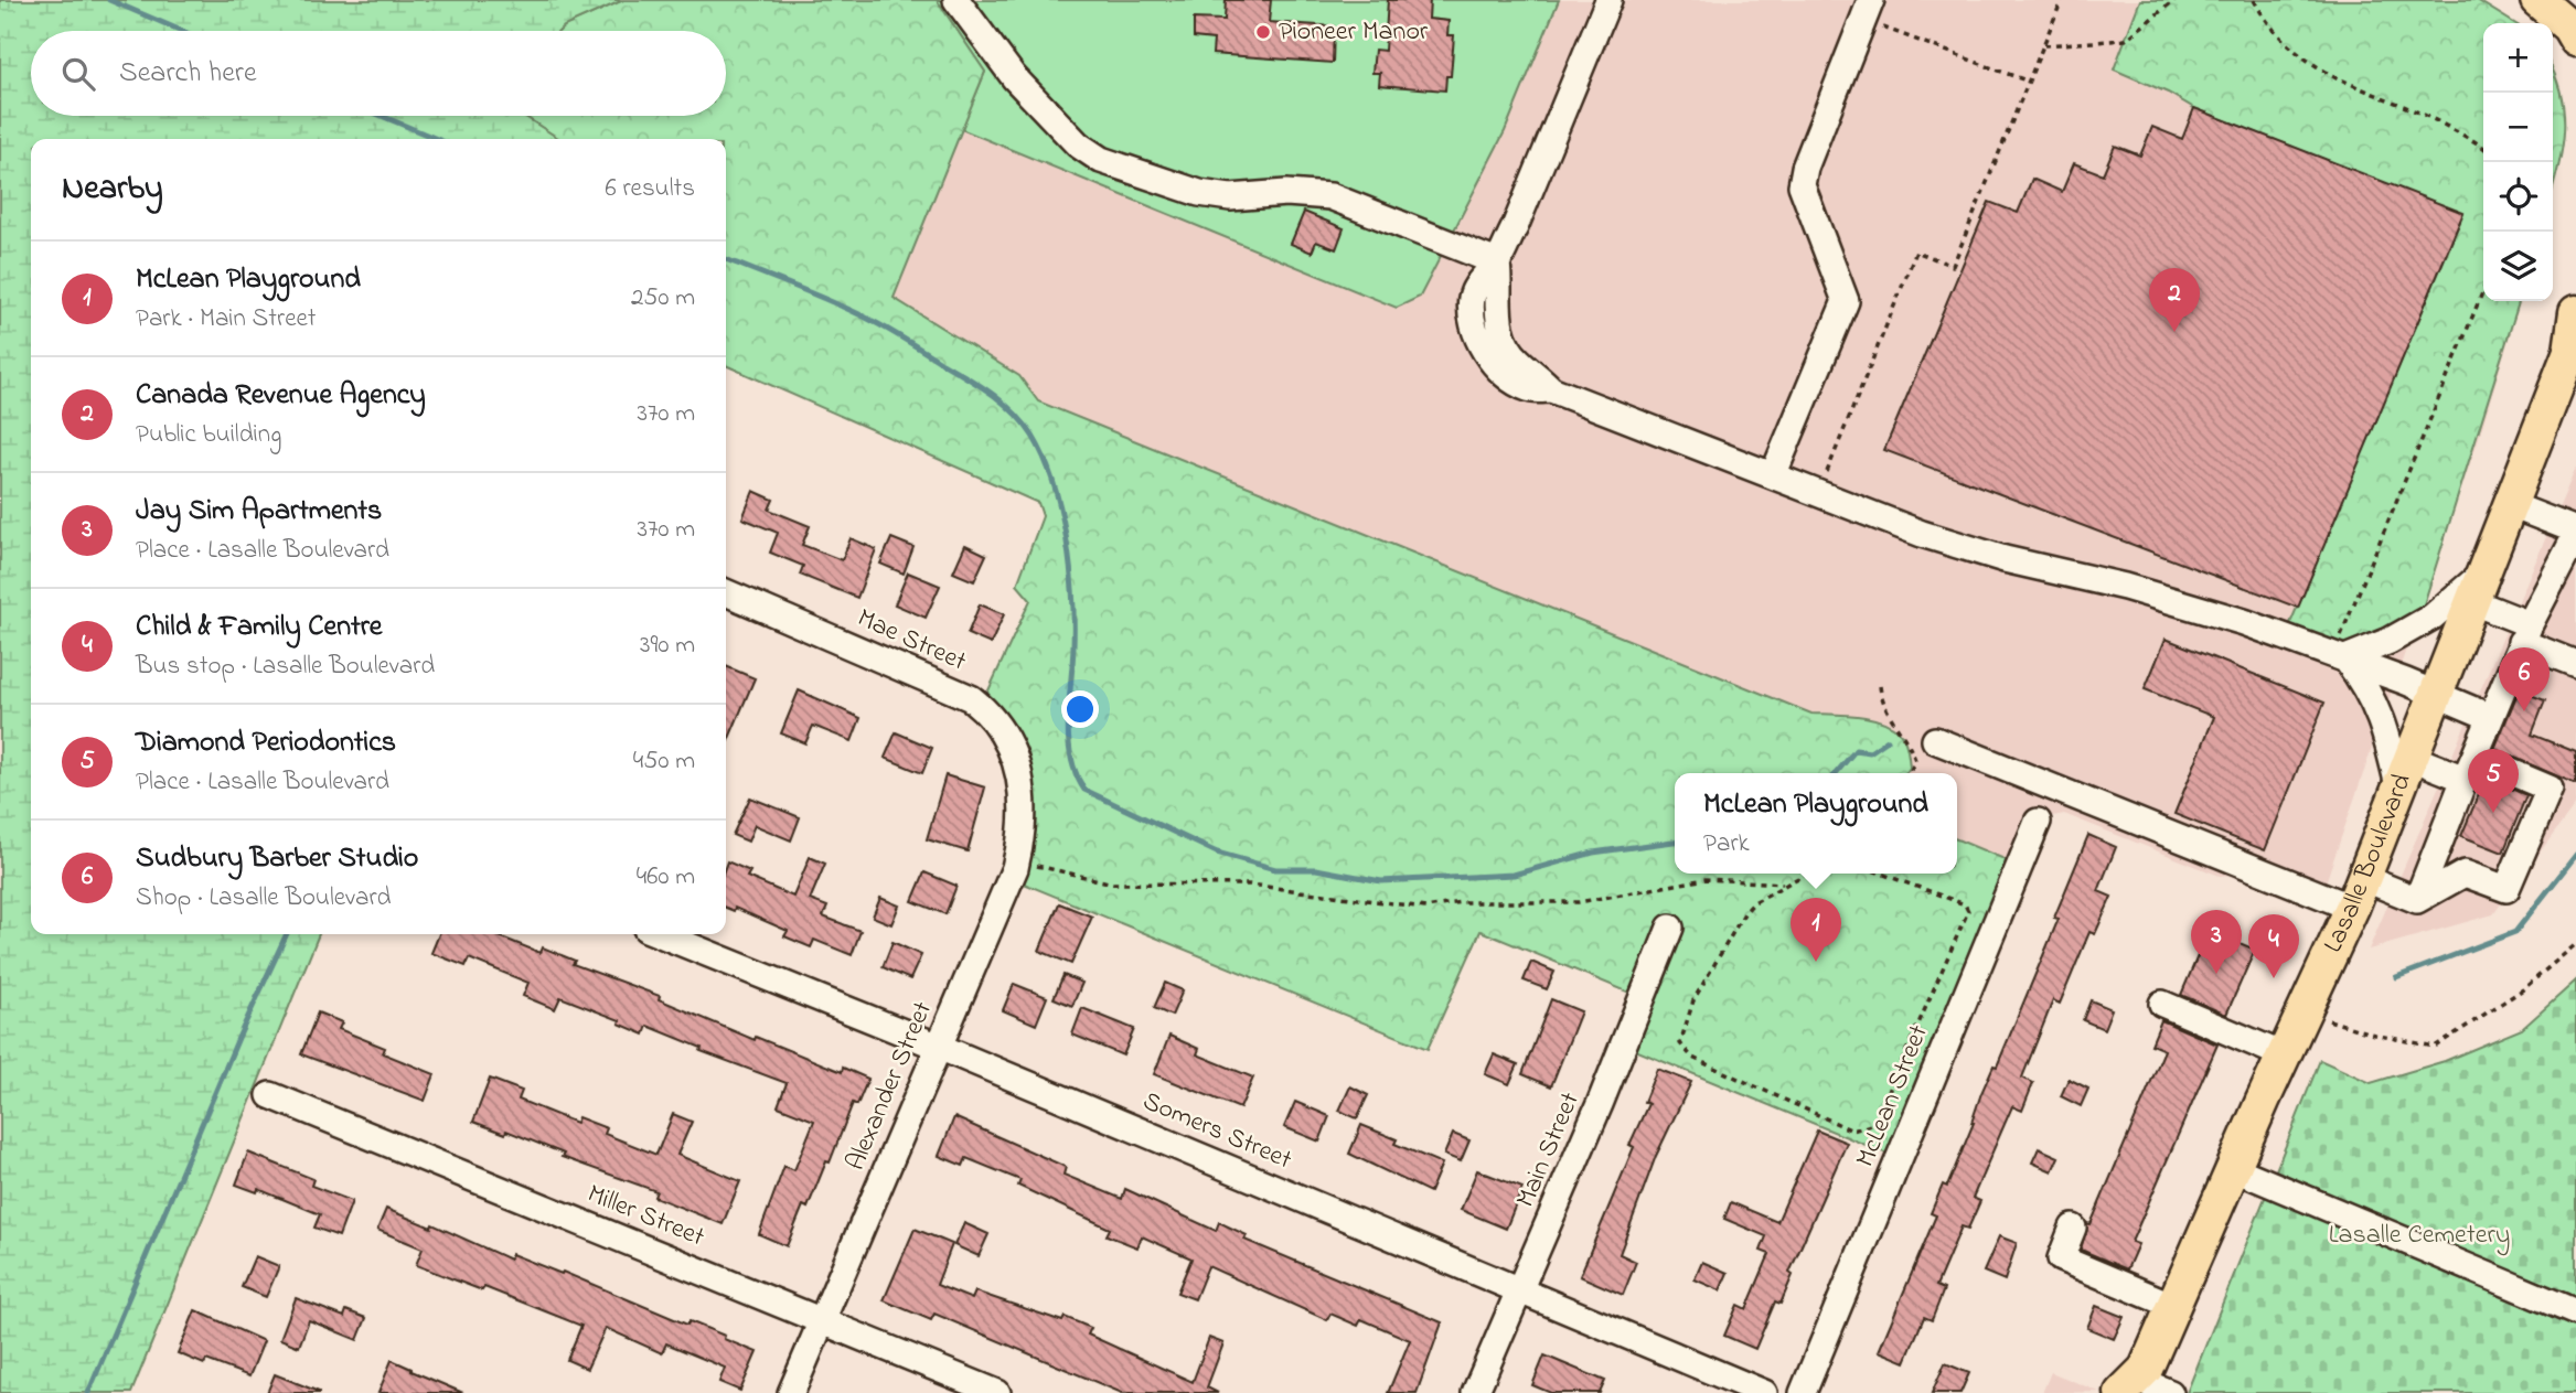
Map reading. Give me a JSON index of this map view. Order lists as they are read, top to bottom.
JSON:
{
  "streets": {
    "main road": ["Lasalle Boulevard"],
    "street": [
      "Mae Street",
      "Alexander Street",
      "McLean Street",
      "Somers Street",
      "Main Street",
      "Miller Street"
    ]
  },
  "crossings": [
    ["Mae Street", "Alexander Street"],
    ["Alexander Street", "Somers Street"],
    ["Alexander Street", "Miller Street"],
    ["Somers Street", "Main Street"]
  ],
  "parks": ["Lasalle Cemetery"],
  "places": ["Pioneer Manor"],
  "page": {
    "map_buttons": ["+", "−"],
    "search": "Search here",
    "heading": ["Nearby", "6 results"],
    "list": [
      {
        "mark": "1",
        "name": "McLean Playground",
        "note": "Park · Main Street",
        "value": "250 m"
      },
      {
        "mark": "2",
        "name": "Canada Revenue Agency",
        "note": "Public building",
        "value": "370 m"
      },
      {
        "mark": "3",
        "name": "Jay Sim Apartments",
        "note": "Place · Lasalle Boulevard",
        "value": "370 m"
      },
      {
        "mark": "4",
        "name": "Child & Family Centre",
        "note": "Bus stop · Lasalle Boulevard",
        "value": "390 m"
      },
      {
        "mark": "5",
        "name": "Diamond Periodontics",
        "note": "Place · Lasalle Boulevard",
        "value": "450 m"
      },
      {
        "mark": "6",
        "name": "Sudbury Barber Studio",
        "note": "Shop · Lasalle Boulevard",
        "value": "460 m"
      }
    ],
    "pins": [
      "2",
      "6",
      "5",
      "1",
      "3",
      "4"
    ],
    "popup": ["McLean Playground", "Park"]
  }
}
